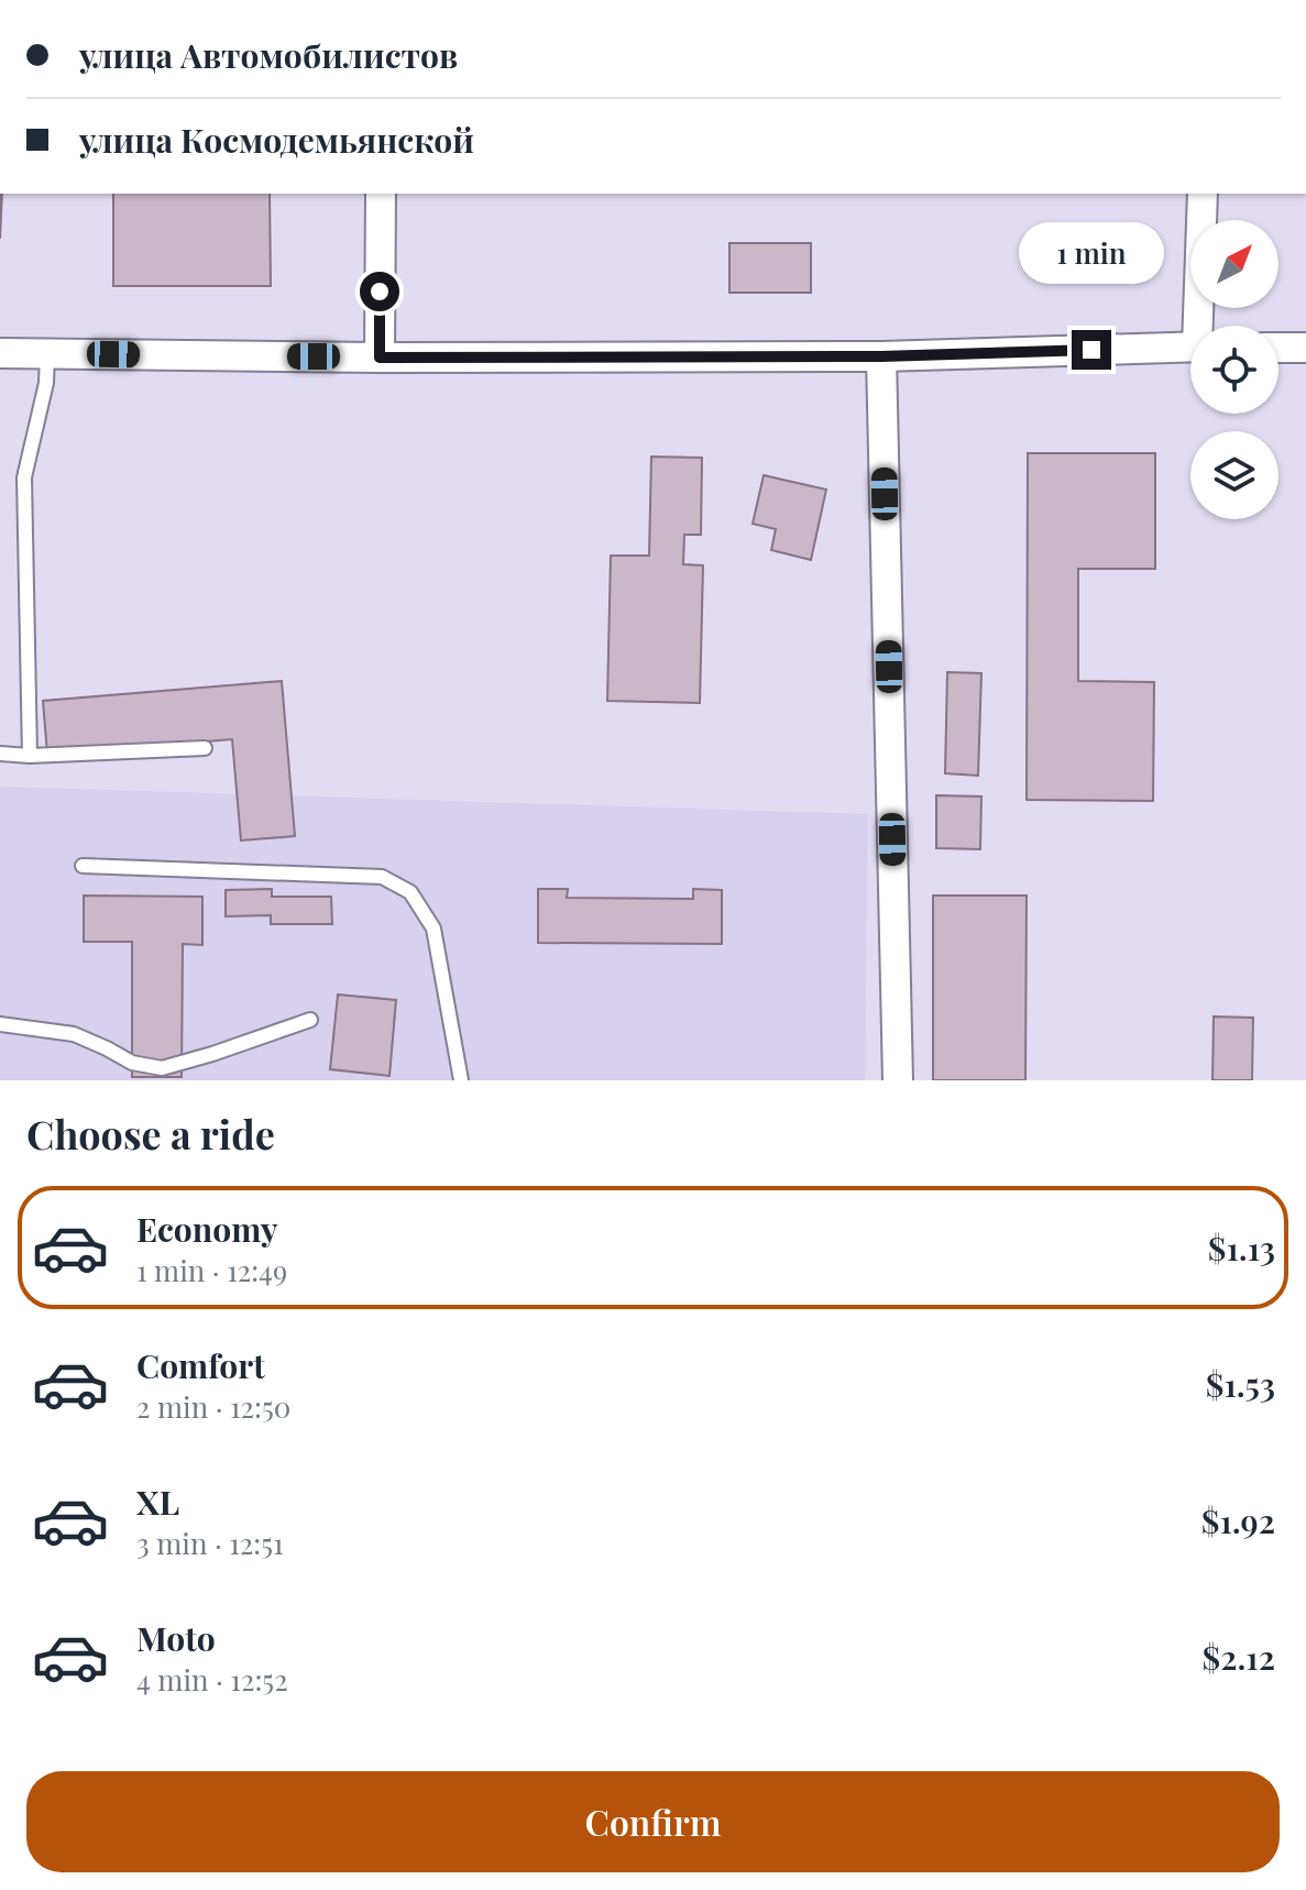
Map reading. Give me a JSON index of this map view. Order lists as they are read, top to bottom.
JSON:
{
  "north": "top right",
  "page": {
    "banner": ["улица Автомобилистов", "улица Космодемьянской"],
    "bubble": "1 min",
    "heading": "Choose a ride",
    "list": [
      {
        "name": "Economy",
        "note": "1 min · 12:49",
        "value": "$1.13"
      },
      {
        "name": "Comfort",
        "note": "2 min · 12:50",
        "value": "$1.53"
      },
      {
        "name": "XL",
        "note": "3 min · 12:51",
        "value": "$1.92"
      },
      {
        "name": "Moto",
        "note": "4 min · 12:52",
        "value": "$2.12"
      }
    ],
    "buttons": "Confirm"
  }
}
